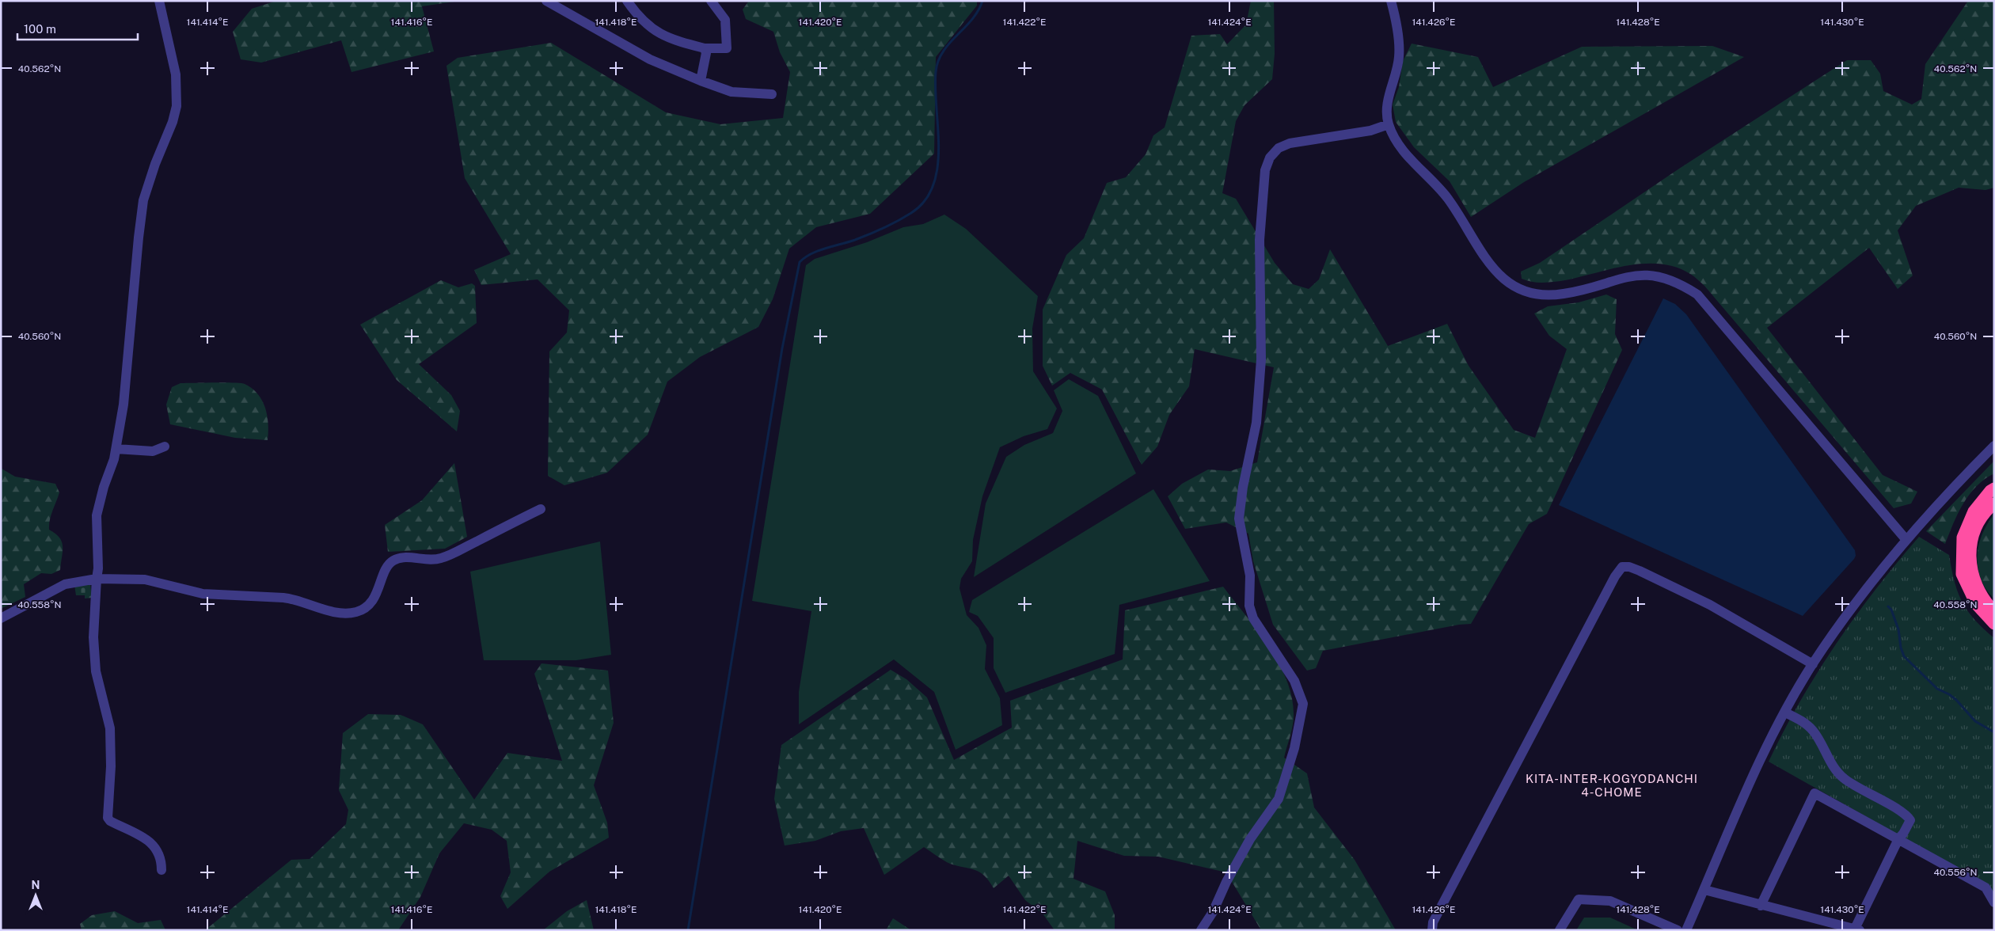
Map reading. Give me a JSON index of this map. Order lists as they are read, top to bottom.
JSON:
{
  "districts": ["KITA-INTER-KOGYODANCHI 4-CHOME"],
  "scale_bar": "100 m",
  "north": "top",
  "coordinates": [
    "141.414°E",
    "141.416°E",
    "141.418°E",
    "141.420°E",
    "141.422°E",
    "141.424°E",
    "141.426°E",
    "141.428°E",
    "141.430°E",
    "40.562°N",
    "40.560°N",
    "40.558°N",
    "40.556°N"
  ]
}
